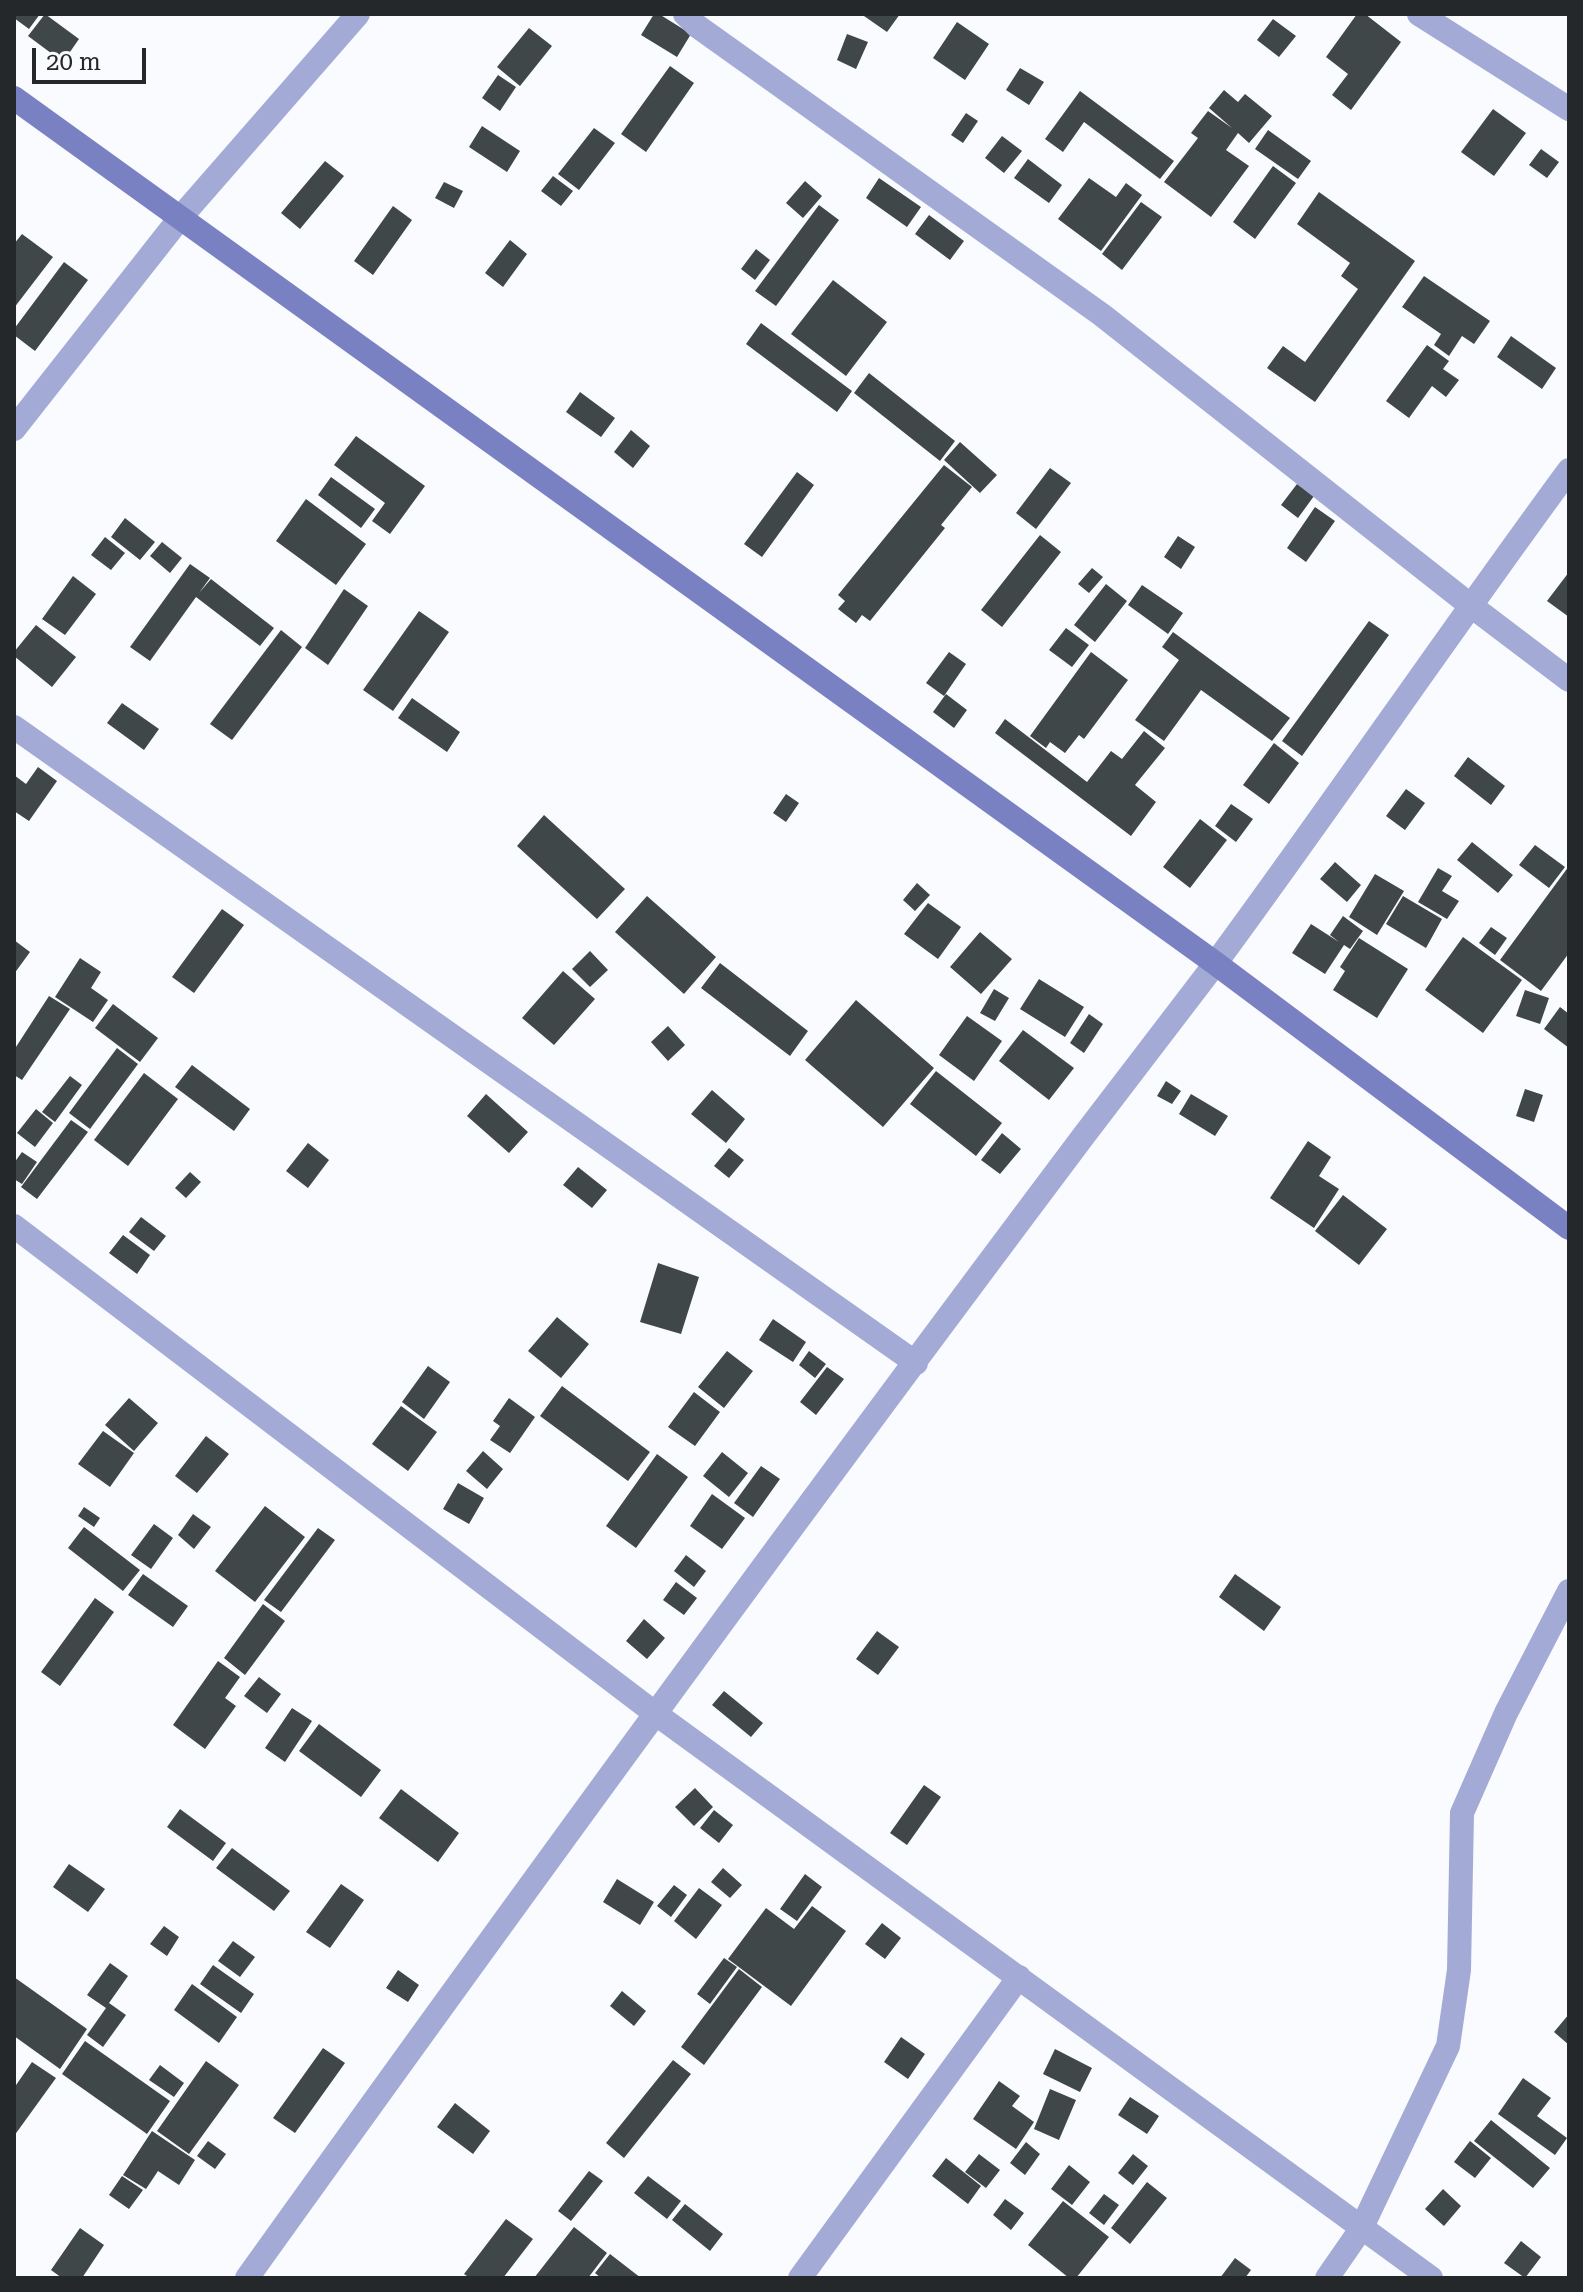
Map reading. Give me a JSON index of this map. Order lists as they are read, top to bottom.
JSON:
{
  "scale_bar": "20 m"
}
